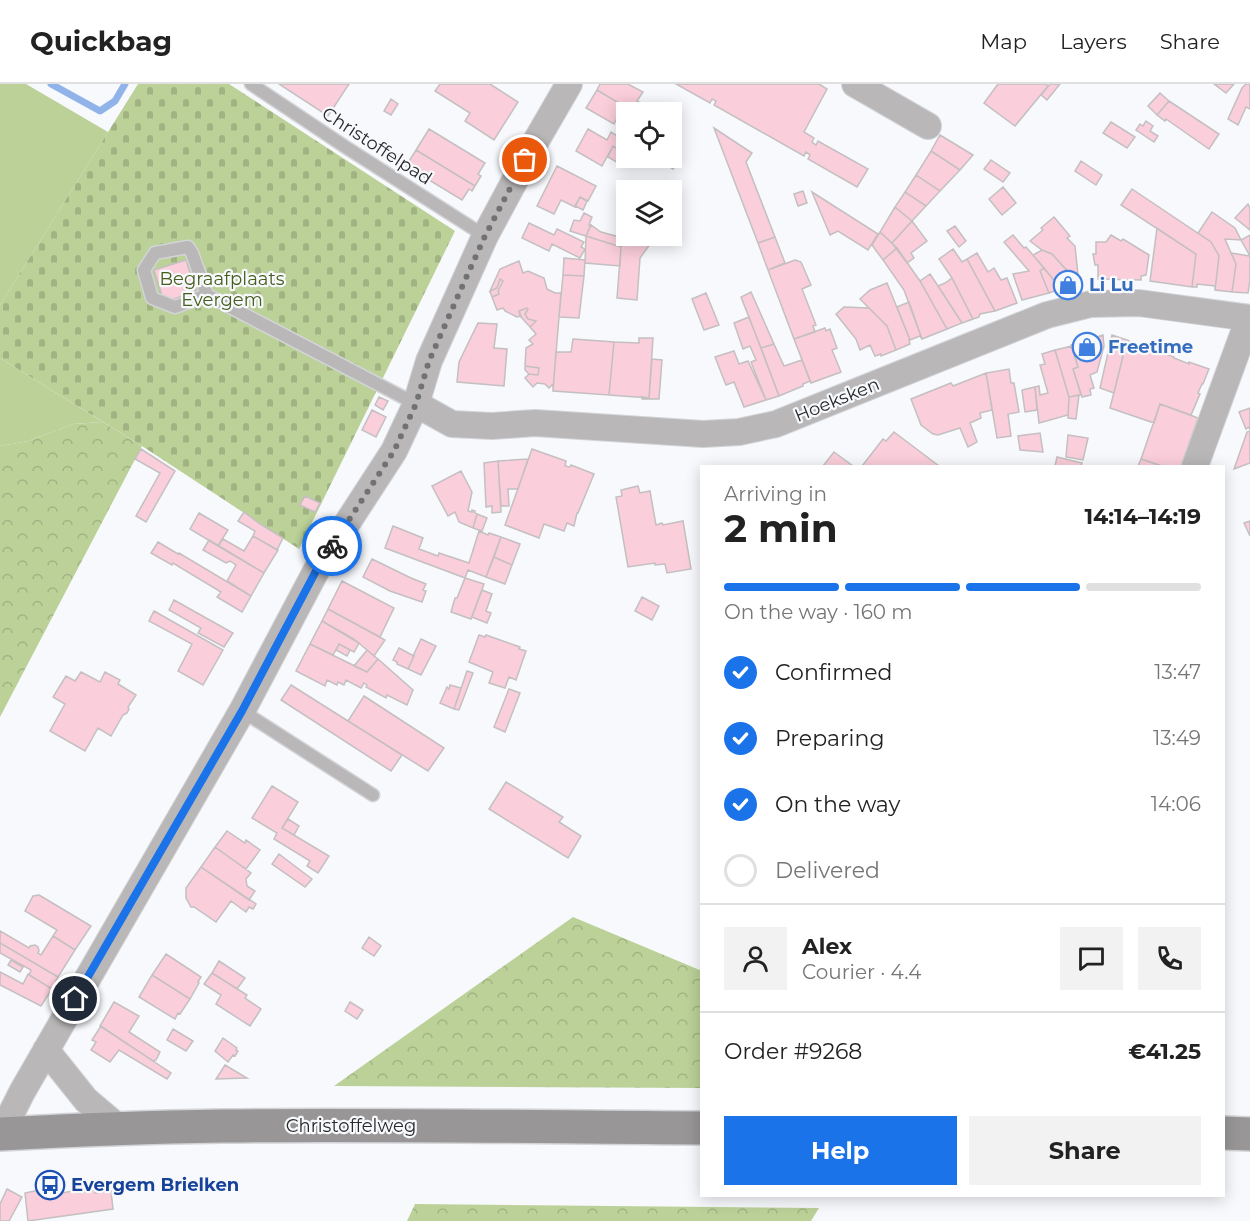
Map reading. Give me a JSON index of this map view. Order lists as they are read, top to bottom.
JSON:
{
  "streets": {
    "main road": ["Christoffelweg"],
    "street": ["Hoeksken"],
    "lane": ["Christoffelpad"]
  },
  "parks": ["Begraafplaats Evergem"],
  "places": {
    "shop": ["Li Lu", "Freetime"],
    "bus stop": ["Evergem Brielken"]
  },
  "page": {
    "header": "Quickbag",
    "nav": ["Map", "Layers", "Share"],
    "heading": ["2 min", "Arriving in", "14:14–14:19"],
    "panel": [
      "Alex",
      "Courier · 4.4",
      "Order #9268",
      "€41.25"
    ],
    "bar": "On the way · 160 m",
    "list": [
      ["Confirmed", "13:47"],
      ["Preparing", "13:49"],
      ["On the way", "14:06"],
      "Delivered"
    ],
    "buttons": ["Help", "Share"]
  }
}
